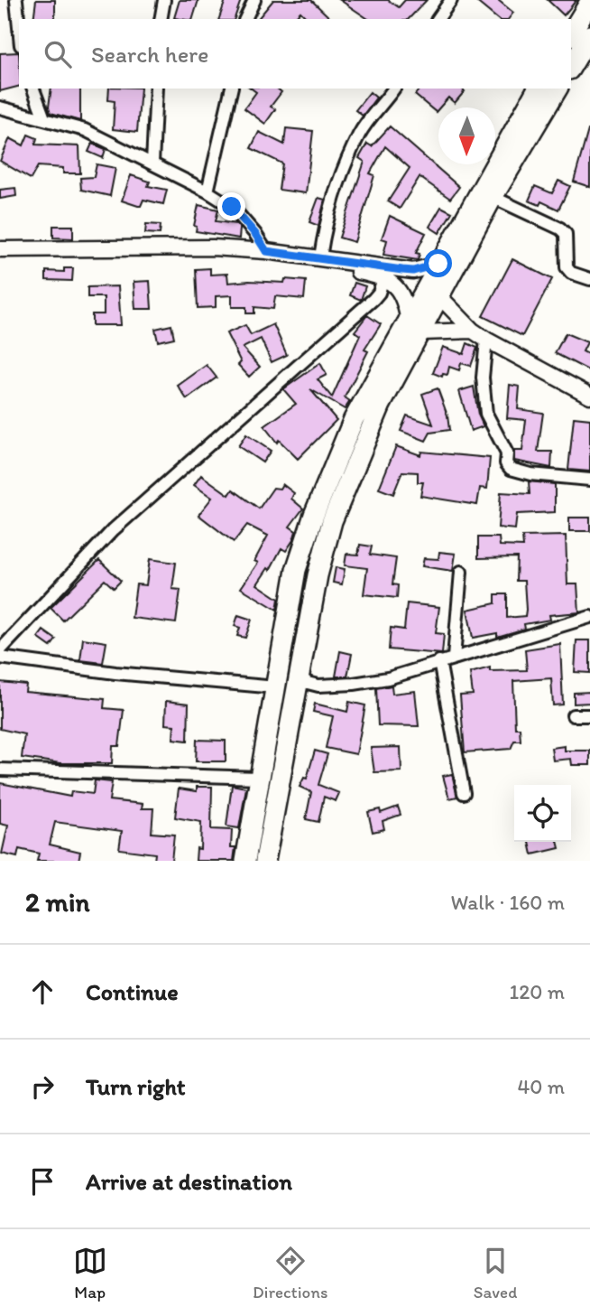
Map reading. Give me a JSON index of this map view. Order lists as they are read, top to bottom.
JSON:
{
  "north": "bottom",
  "page": {
    "search": "Search here",
    "heading": ["2 min", "Walk · 160 m"],
    "list": [
      ["Continue", "120 m"],
      ["Turn right", "40 m"],
      "Arrive at destination"
    ],
    "nav": ["Map", "Directions", "Saved"]
  }
}
